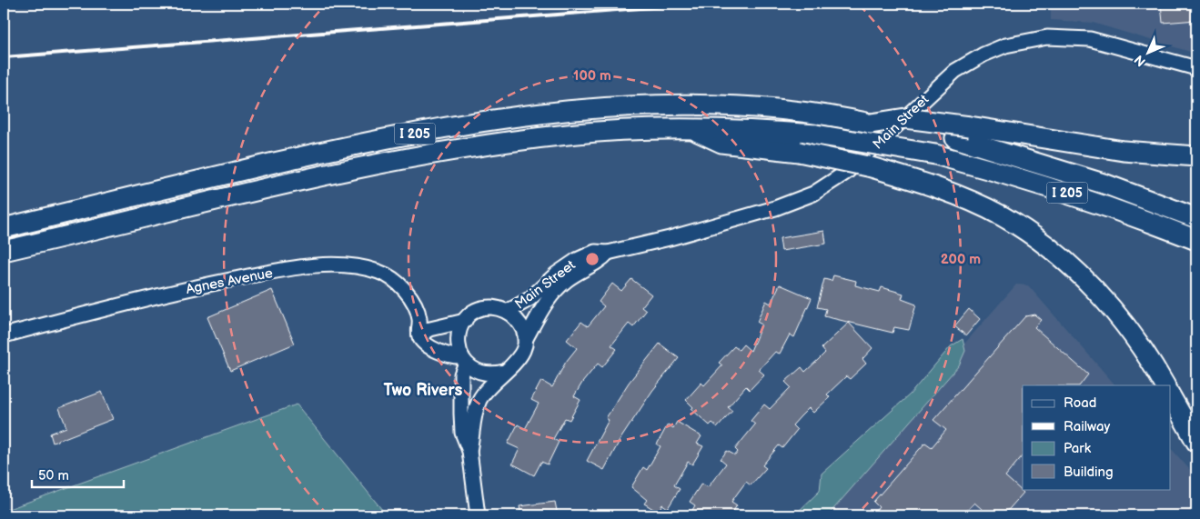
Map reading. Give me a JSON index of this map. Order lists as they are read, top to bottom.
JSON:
{
  "streets": {
    "highway": ["I 205"],
    "street": ["Main Street", "Agnes Avenue"]
  },
  "districts": ["Two Rivers"],
  "legend": [
    "Road",
    "Railway",
    "Park",
    "Building"
  ],
  "scale_bar": "50 m",
  "north": "bottom left",
  "rings": ["100 m", "200 m"]
}
